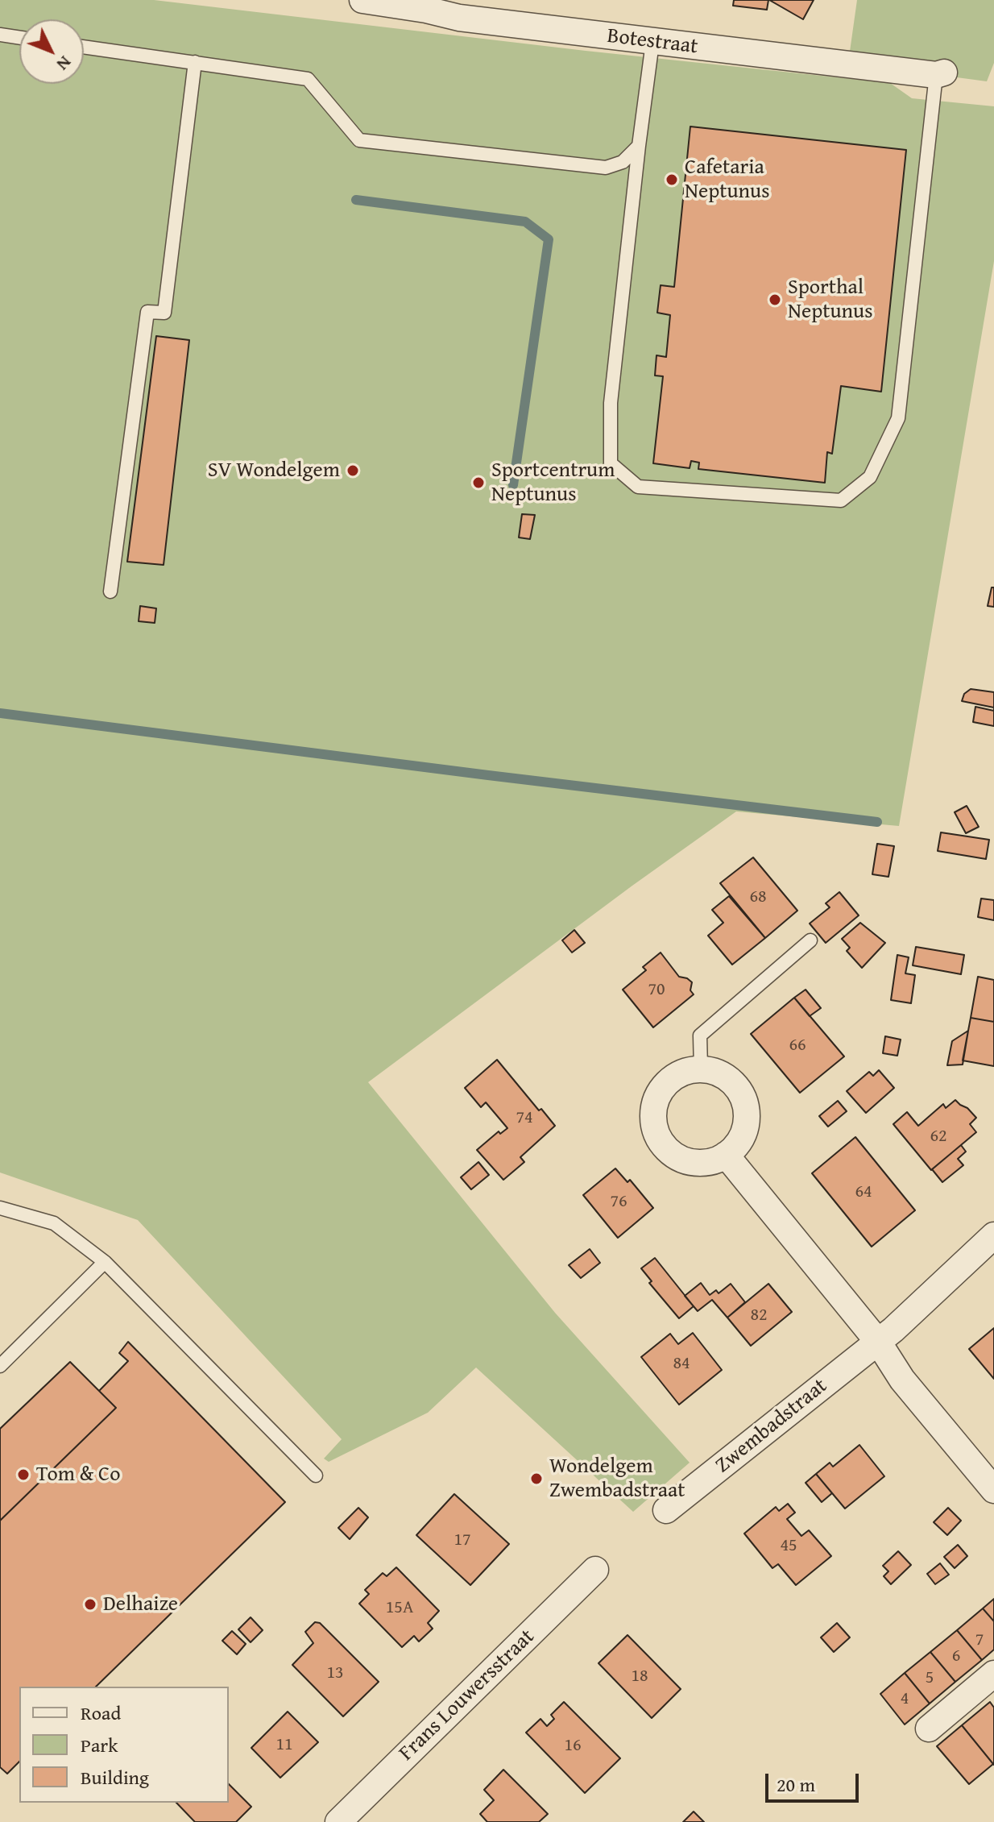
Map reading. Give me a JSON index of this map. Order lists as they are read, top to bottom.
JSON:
{
  "streets": {
    "street": ["Botestraat", "Zwembadstraat", "Frans Louwersstraat"]
  },
  "places": [
    "Cafetaria Neptunus",
    "Sporthal Neptunus",
    "SV Wondelgem",
    "Sportcentrum Neptunus",
    "Tom & Co",
    "Wondelgem Zwembadstraat",
    "Delhaize"
  ],
  "house_numbers": [
    "68",
    "70",
    "66",
    "74",
    "62",
    "64",
    "76",
    "82",
    "84",
    "17",
    "45",
    "15A",
    "7",
    "6",
    "13",
    "18",
    "5",
    "4",
    "11",
    "16"
  ],
  "legend": ["Road", "Park", "Building"],
  "scale_bar": "20 m",
  "north": "bottom right"
}
